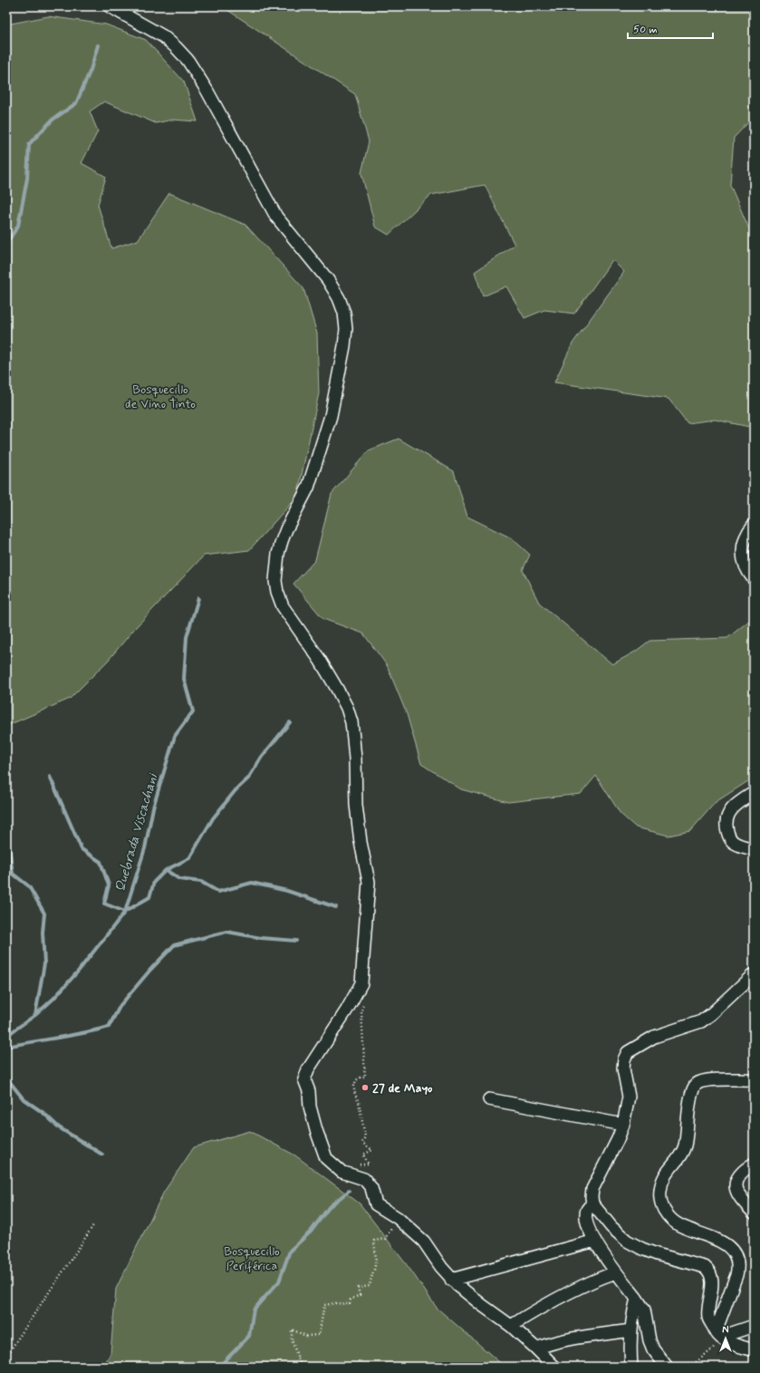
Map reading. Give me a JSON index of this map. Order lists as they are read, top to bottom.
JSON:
{
  "water": ["Quebrada Viscachani"],
  "parks": ["Bosquecillo de Vino Tinto", "Bosquecillo Periférica"],
  "places": ["27 de Mayo"],
  "scale_bar": "50 m",
  "north": "top"
}
